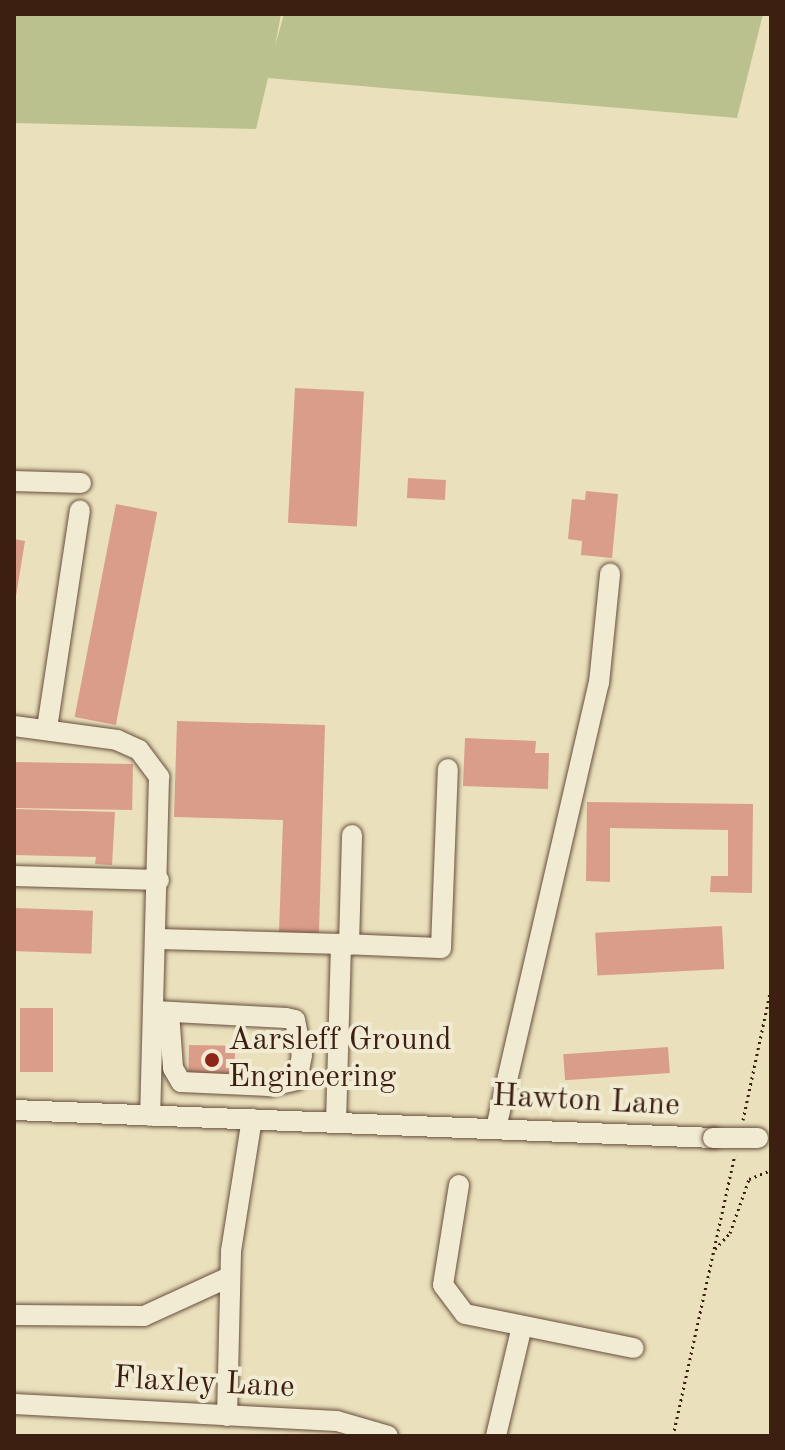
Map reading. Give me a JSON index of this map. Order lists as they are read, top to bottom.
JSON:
{
  "streets": {
    "street": ["Hawton Lane", "Flaxley Lane"]
  },
  "places": ["Aarsleff Ground Engineering"]
}
